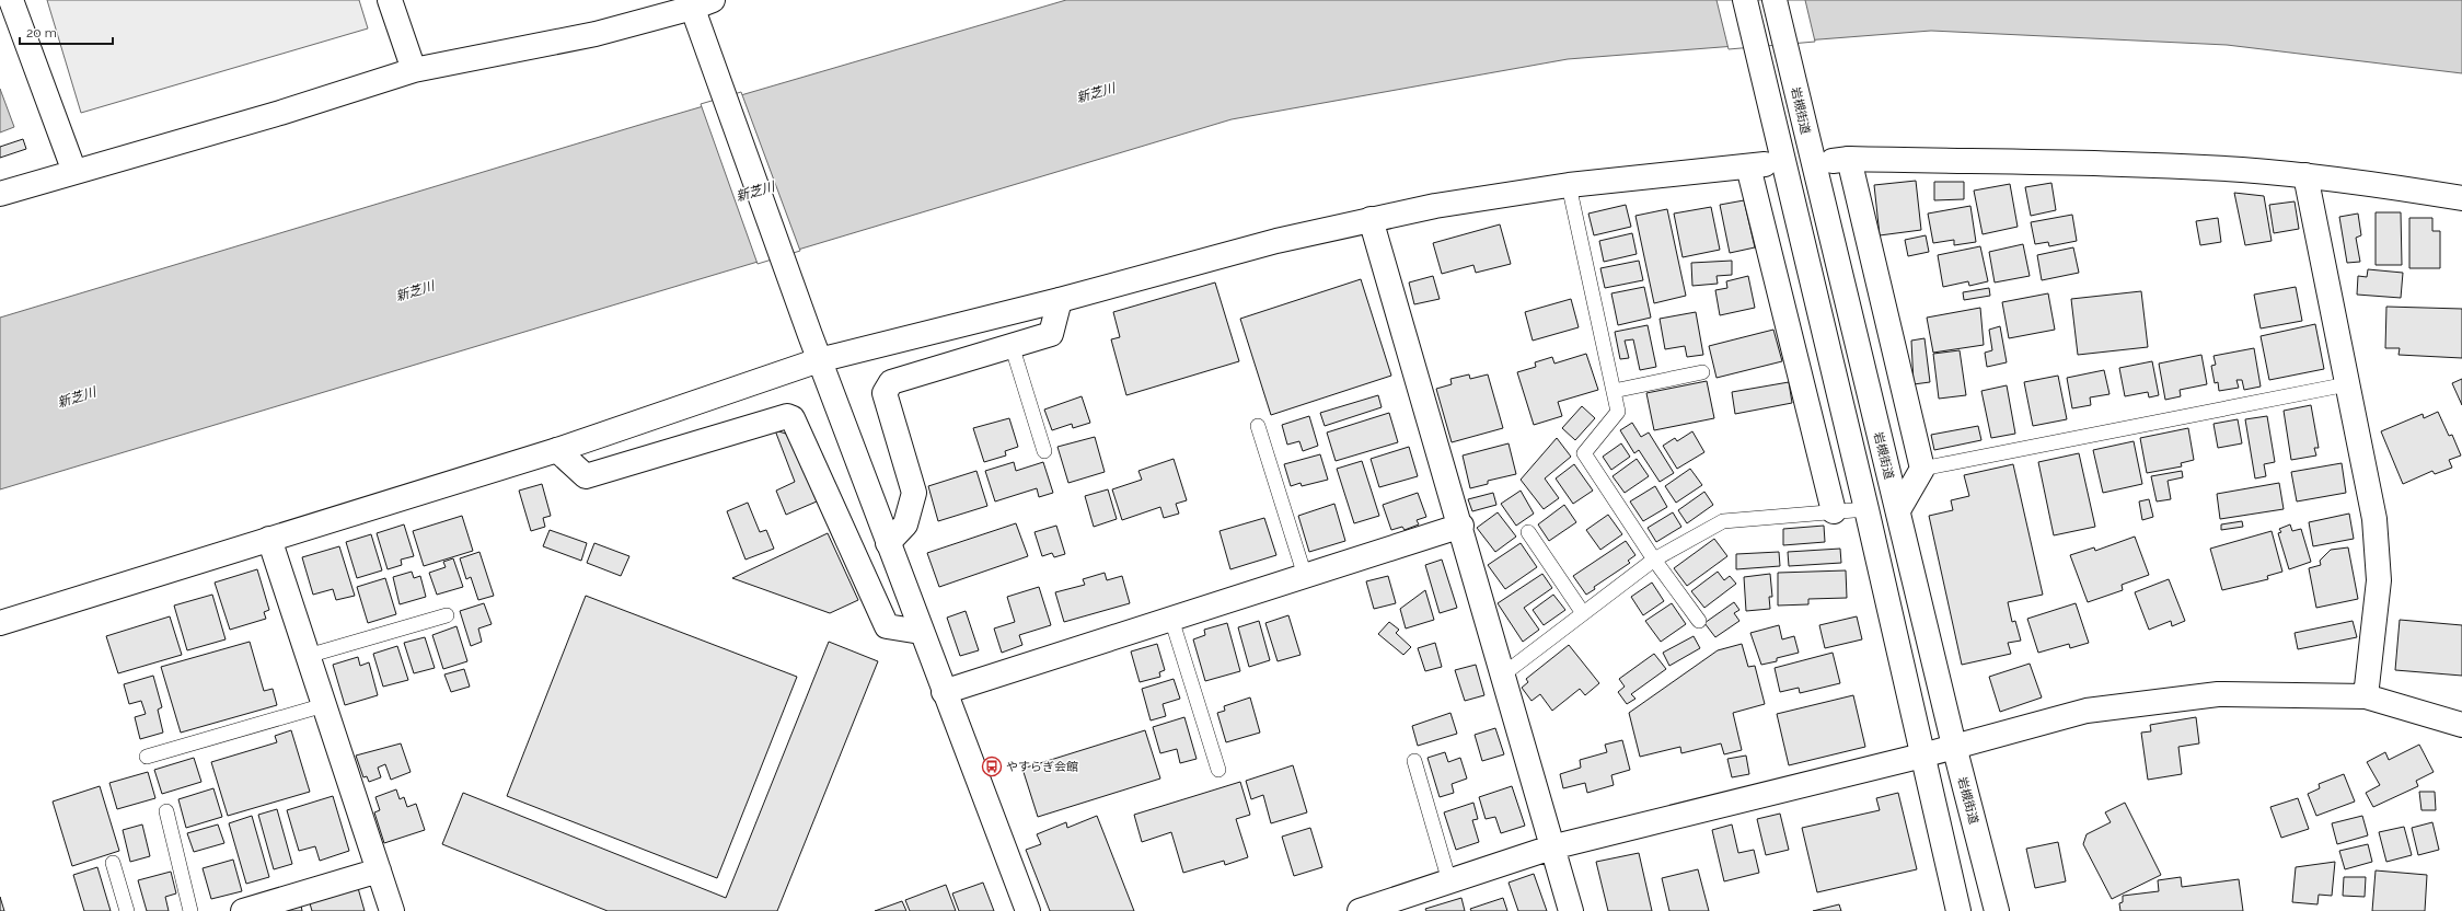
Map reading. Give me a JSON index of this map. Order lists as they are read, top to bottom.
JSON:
{
  "streets": {
    "main road": ["岩槻街道"]
  },
  "water": ["新芝川"],
  "places": {
    "bus stop": ["やすらぎ会館"]
  },
  "scale_bar": "20 m"
}
